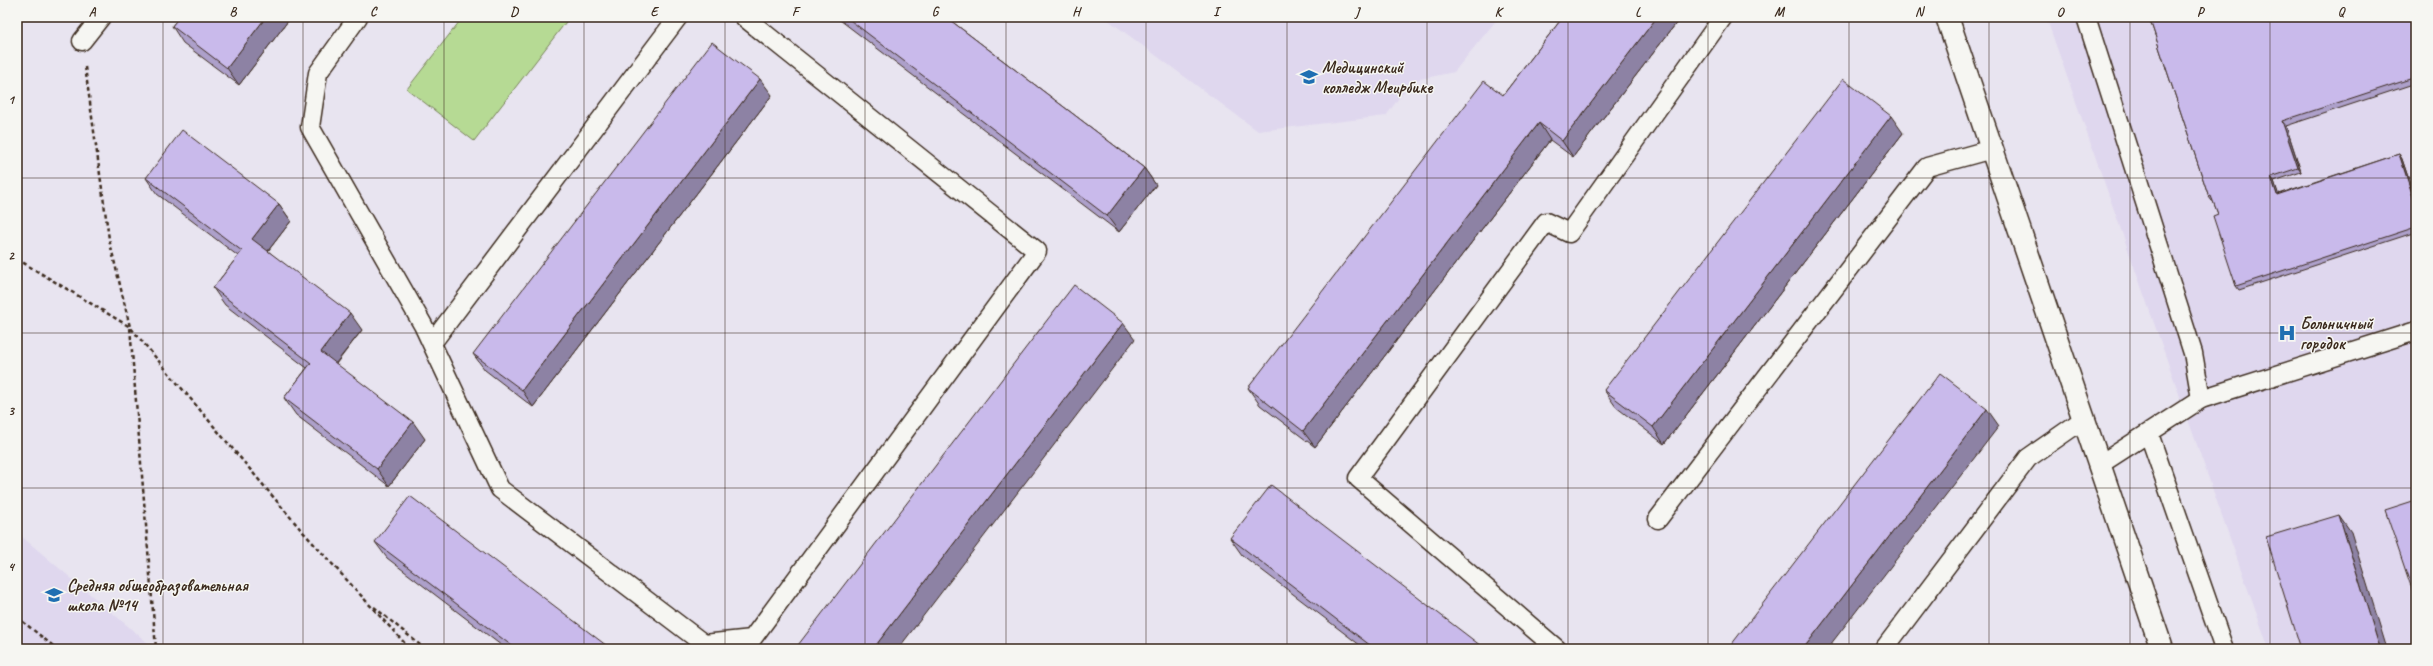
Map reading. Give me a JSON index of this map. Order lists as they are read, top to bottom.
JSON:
{
  "places": {
    "school or university": ["Медицинский колледж Меирбике", "Cредняя общеобразовательная школа №14"],
    "hospital": ["Больничный городок"]
  },
  "grid": {
    "columns": [
      "A",
      "B",
      "C",
      "D",
      "E",
      "F",
      "G",
      "H",
      "I",
      "J",
      "K",
      "L",
      "M",
      "N",
      "O",
      "P",
      "Q"
    ],
    "rows": [
      "1",
      "2",
      "3",
      "4"
    ]
  }
}
